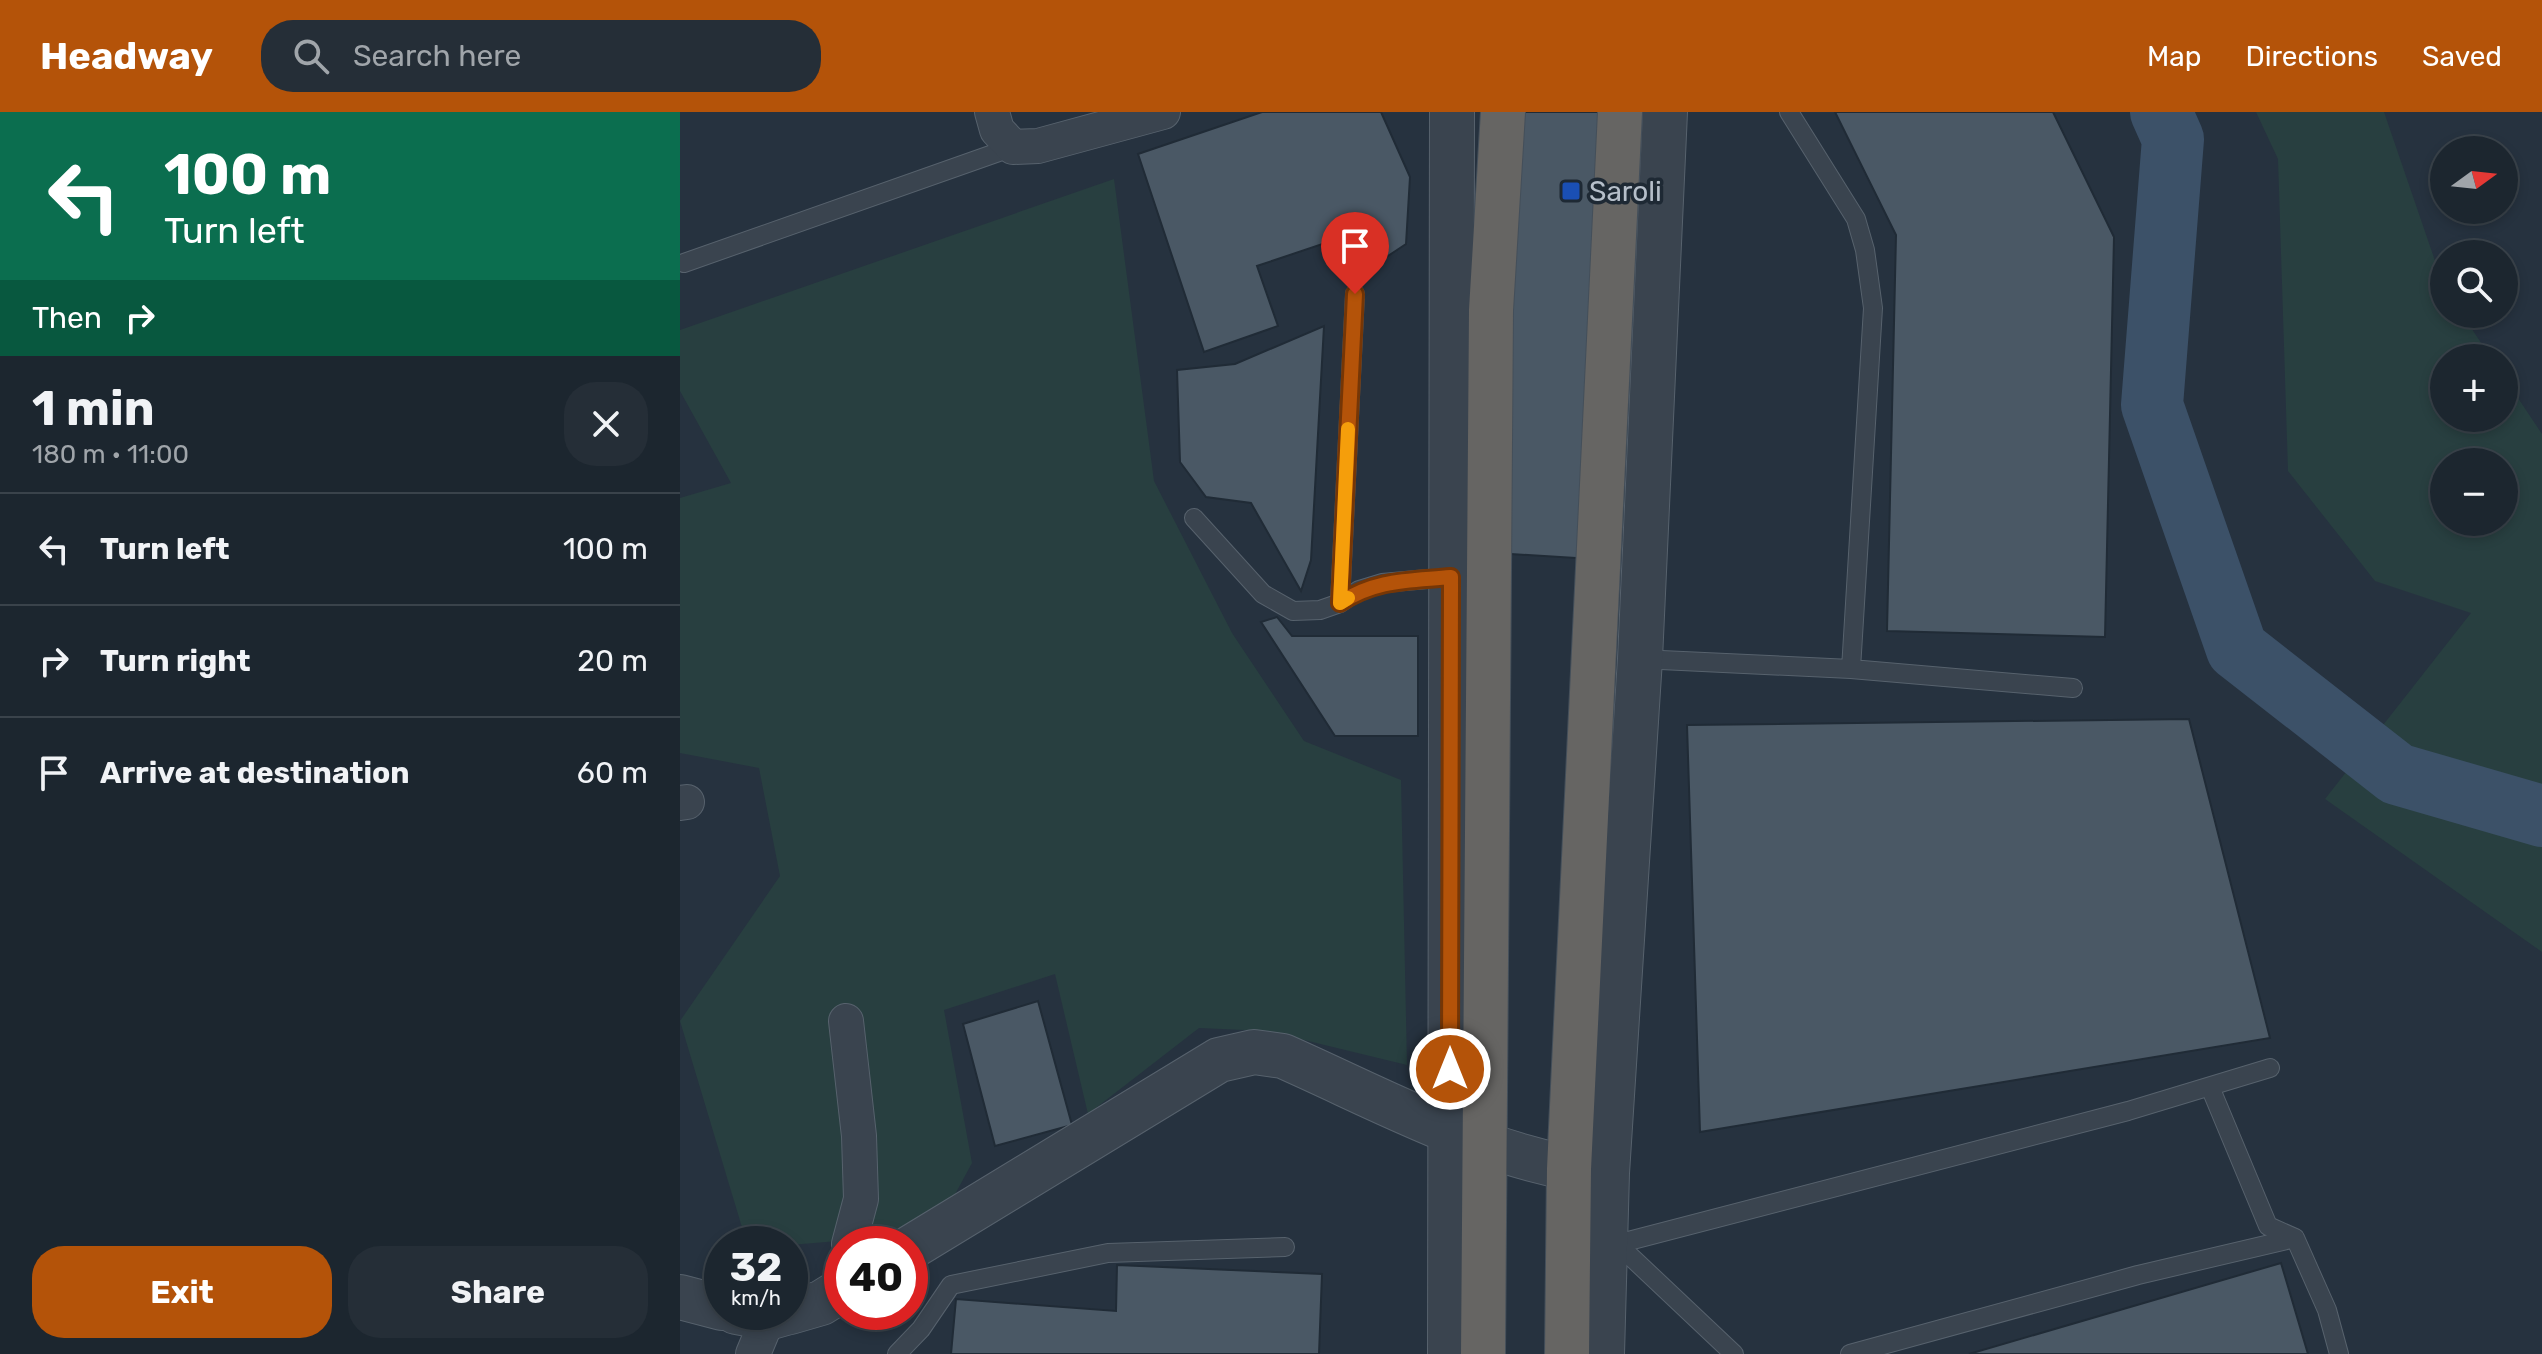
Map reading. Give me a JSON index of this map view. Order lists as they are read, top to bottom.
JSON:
{
  "places": {
    "transit": ["Saroli"]
  },
  "north": "right",
  "page": {
    "header": "Headway",
    "search": "Search here",
    "nav": ["Map", "Directions", "Saved"],
    "turn": ["100 m", "Turn left"],
    "map_buttons": ["+", "−"],
    "then": "Then",
    "heading": ["1 min", "180 m · 11:00"],
    "list": [
      {
        "name": "Turn left",
        "value": "100 m"
      },
      {
        "name": "Turn right",
        "value": "20 m"
      },
      {
        "name": "Arrive at destination",
        "value": "60 m"
      }
    ],
    "speed": "32 km/h",
    "limit": "40",
    "buttons": ["Exit", "Share"]
  }
}
